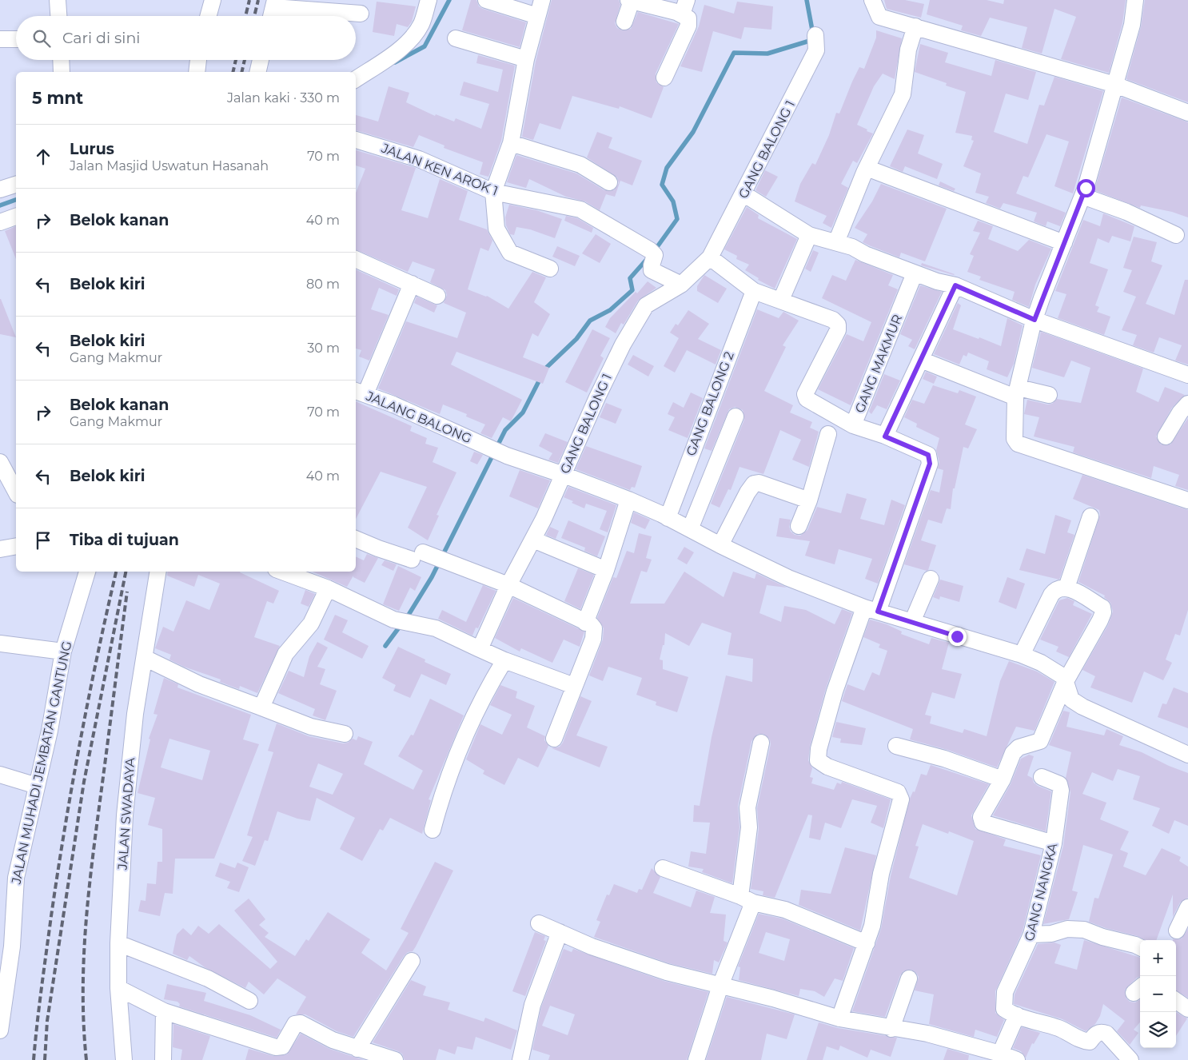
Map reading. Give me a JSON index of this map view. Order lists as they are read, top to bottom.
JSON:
{
  "streets": {
    "street": [
      "GANG BALONG 1",
      "JALAN KEN AROK 1",
      "GANG MAKMUR",
      "GANG BALONG 2",
      "JALANG BALONG",
      "JALAN MUHADI JEMBATAN GANTUNG",
      "JALAN SWADAYA",
      "GANG NANGKA"
    ]
  },
  "crossings": [
    ["GANG BALONG 1", "JALAN KEN AROK 1"],
    ["GANG BALONG 1", "JALANG BALONG"],
    ["GANG MAKMUR", "JALANG BALONG"],
    ["GANG BALONG 2", "JALANG BALONG"]
  ],
  "page": {
    "search": "Cari di sini",
    "heading": ["5 mnt", "Jalan kaki · 330 m"],
    "list": [
      ["Lurus", "Jalan Masjid Uswatun Hasanah", "70 m"],
      ["Belok kanan", "40 m"],
      ["Belok kiri", "80 m"],
      ["Belok kiri", "Gang Makmur", "30 m"],
      ["Belok kanan", "Gang Makmur", "70 m"],
      ["Belok kiri", "40 m"],
      "Tiba di tujuan"
    ],
    "map_buttons": ["+", "−"]
  }
}
